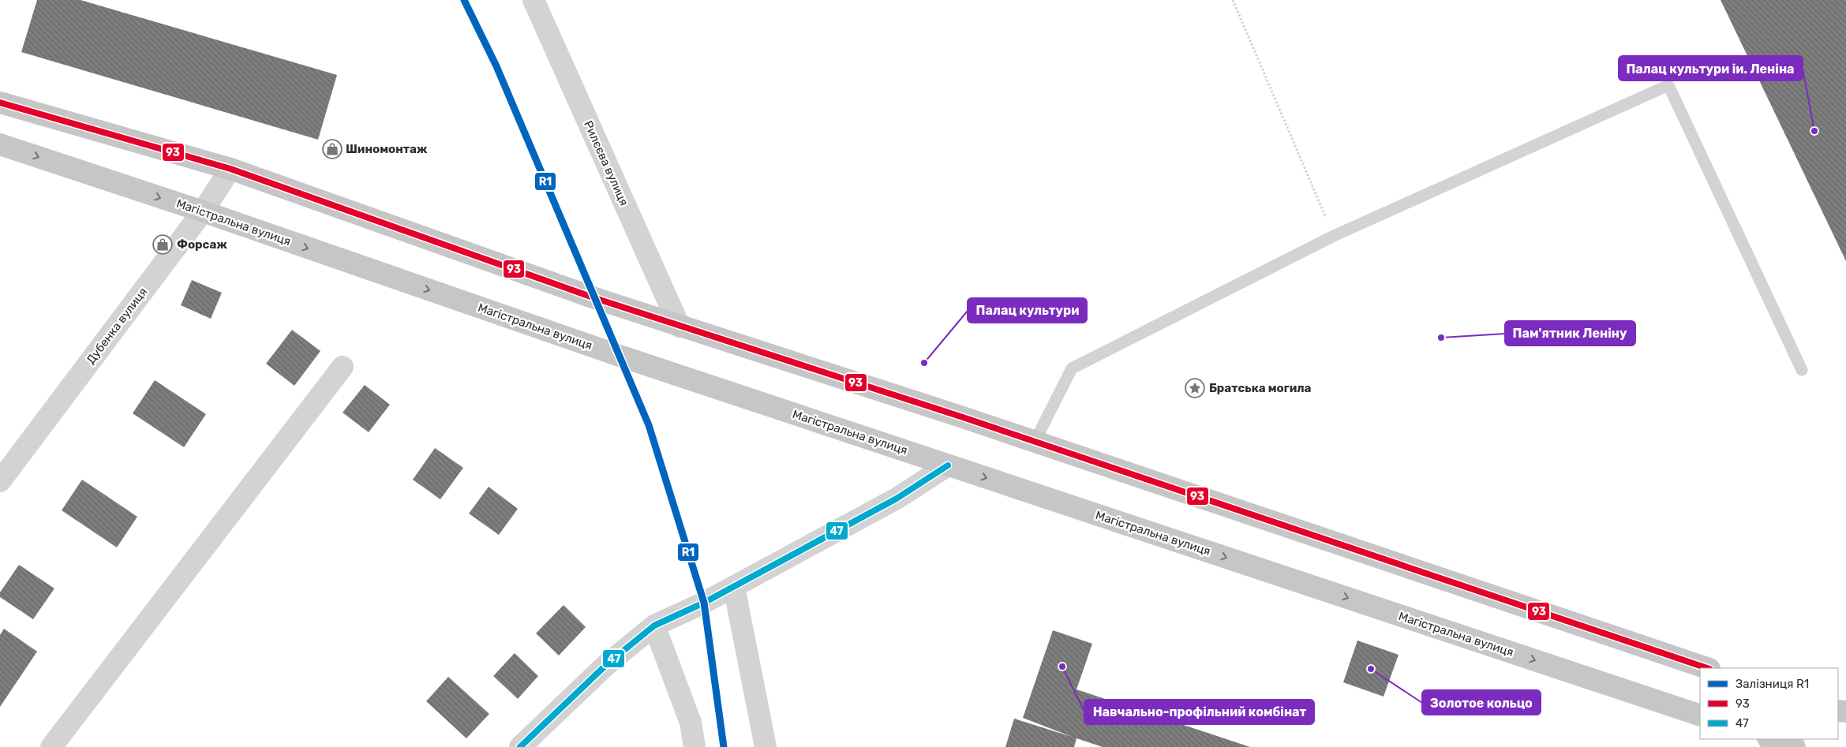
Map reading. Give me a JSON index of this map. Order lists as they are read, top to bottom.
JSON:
{
  "streets": {
    "main road": ["Магістральна вулиця"],
    "street": ["Рилєєва вулиця", "Дубенка вулиця"]
  },
  "crossings": [
    ["Магістральна вулиця", "Дубенка вулиця"]
  ],
  "places": {
    "other": [
      "Палац культури іи. Леніна",
      "Пам'ятник Леніну",
      "Палац культури",
      "Навчально-профільний комбінат",
      "Золотое кольцо"
    ],
    "shop": ["Шиномонтаж", "Форсаж"],
    "place": ["Братська могила"]
  },
  "lines": ["rail line R1", "transit line 93", "transit line 47"],
  "legend": ["Залізниця R1", "93", "47"]
}
